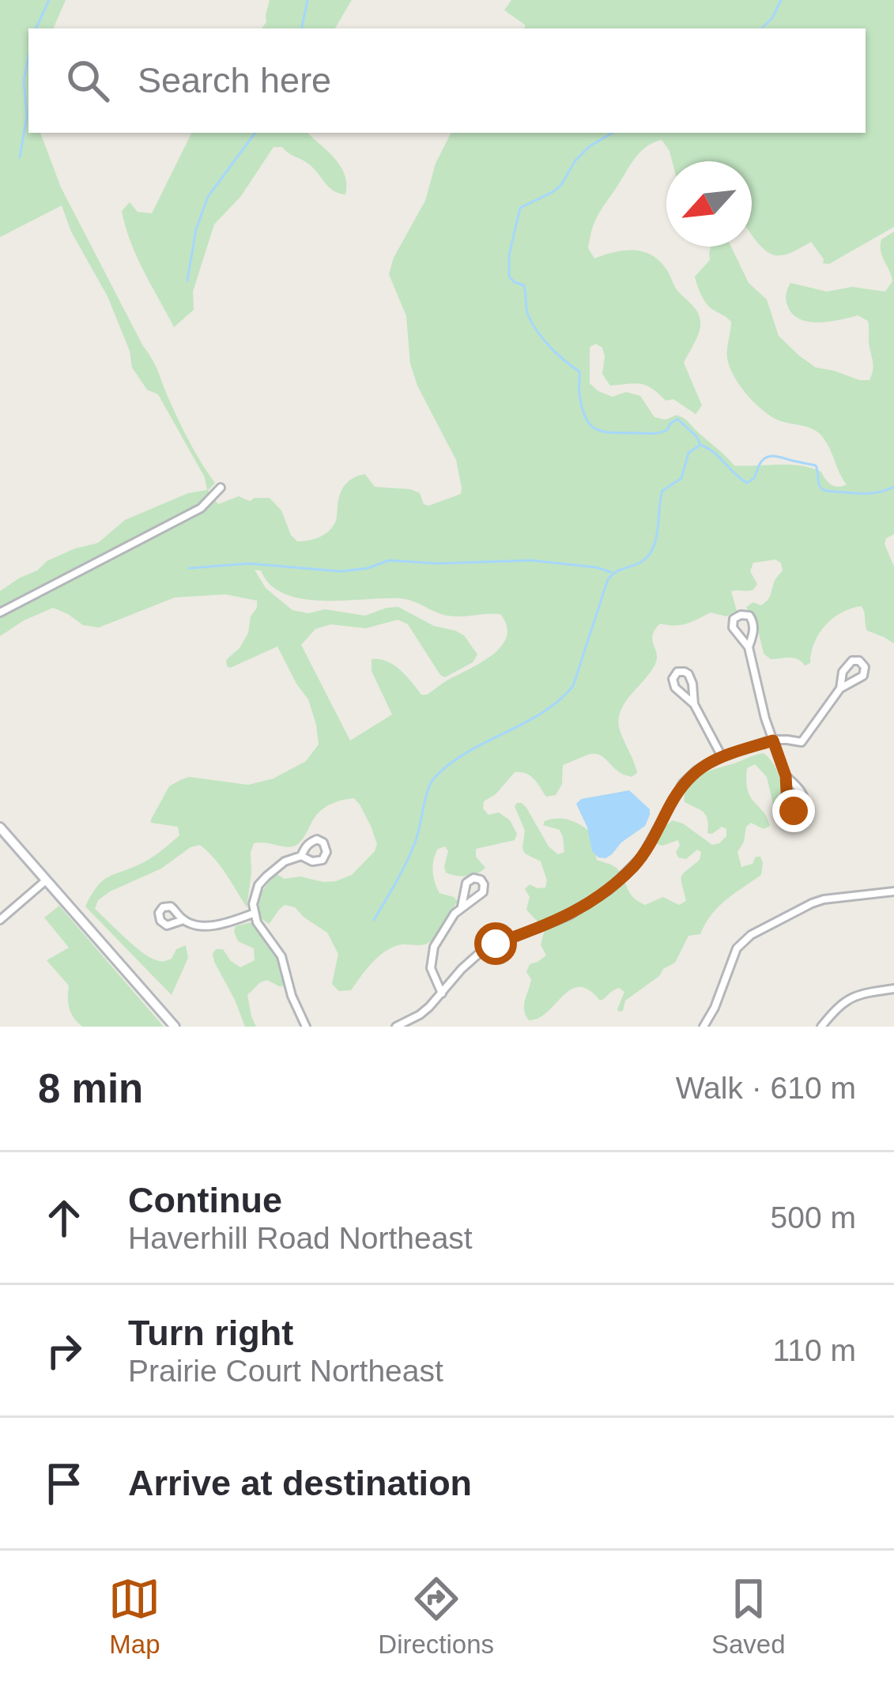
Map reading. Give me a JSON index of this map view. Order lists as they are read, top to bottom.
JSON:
{
  "north": "bottom left",
  "page": {
    "search": "Search here",
    "heading": ["8 min", "Walk · 610 m"],
    "list": [
      ["Continue", "Haverhill Road Northeast", "500 m"],
      ["Turn right", "Prairie Court Northeast", "110 m"],
      "Arrive at destination"
    ],
    "nav": ["Map", "Directions", "Saved"]
  }
}
